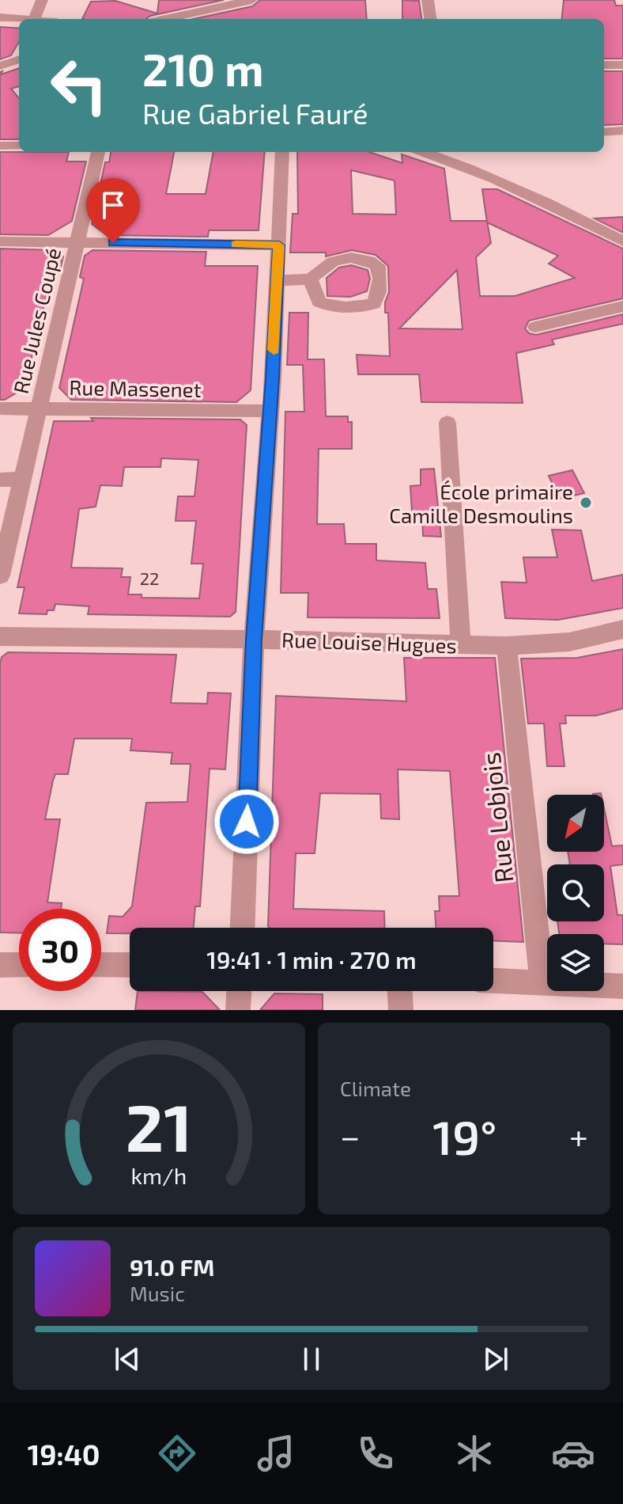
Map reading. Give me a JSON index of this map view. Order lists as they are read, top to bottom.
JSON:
{
  "streets": {
    "street": [
      "Rue Jules Coupé",
      "Rue Massenet",
      "Rue Louise Hugues",
      "Rue Lobjois"
    ]
  },
  "crossings": [
    ["Rue Jules Coupé", "Rue Massenet"],
    ["Rue Louise Hugues", "Rue Lobjois"]
  ],
  "places": ["École primaire Camille Desmoulins"],
  "house_numbers": ["22"],
  "north": "bottom left",
  "page": {
    "turn": ["210 m", "Rue Gabriel Fauré"],
    "limit": "30",
    "trip": "19:41 · 1 min · 270 m",
    "tile": "Climate",
    "heat": ["−", "19°", "+"],
    "song": ["91.0 FM", "Music"],
    "tabs": "19:40",
    "gauge": ["21", "km/h"]
  }
}
